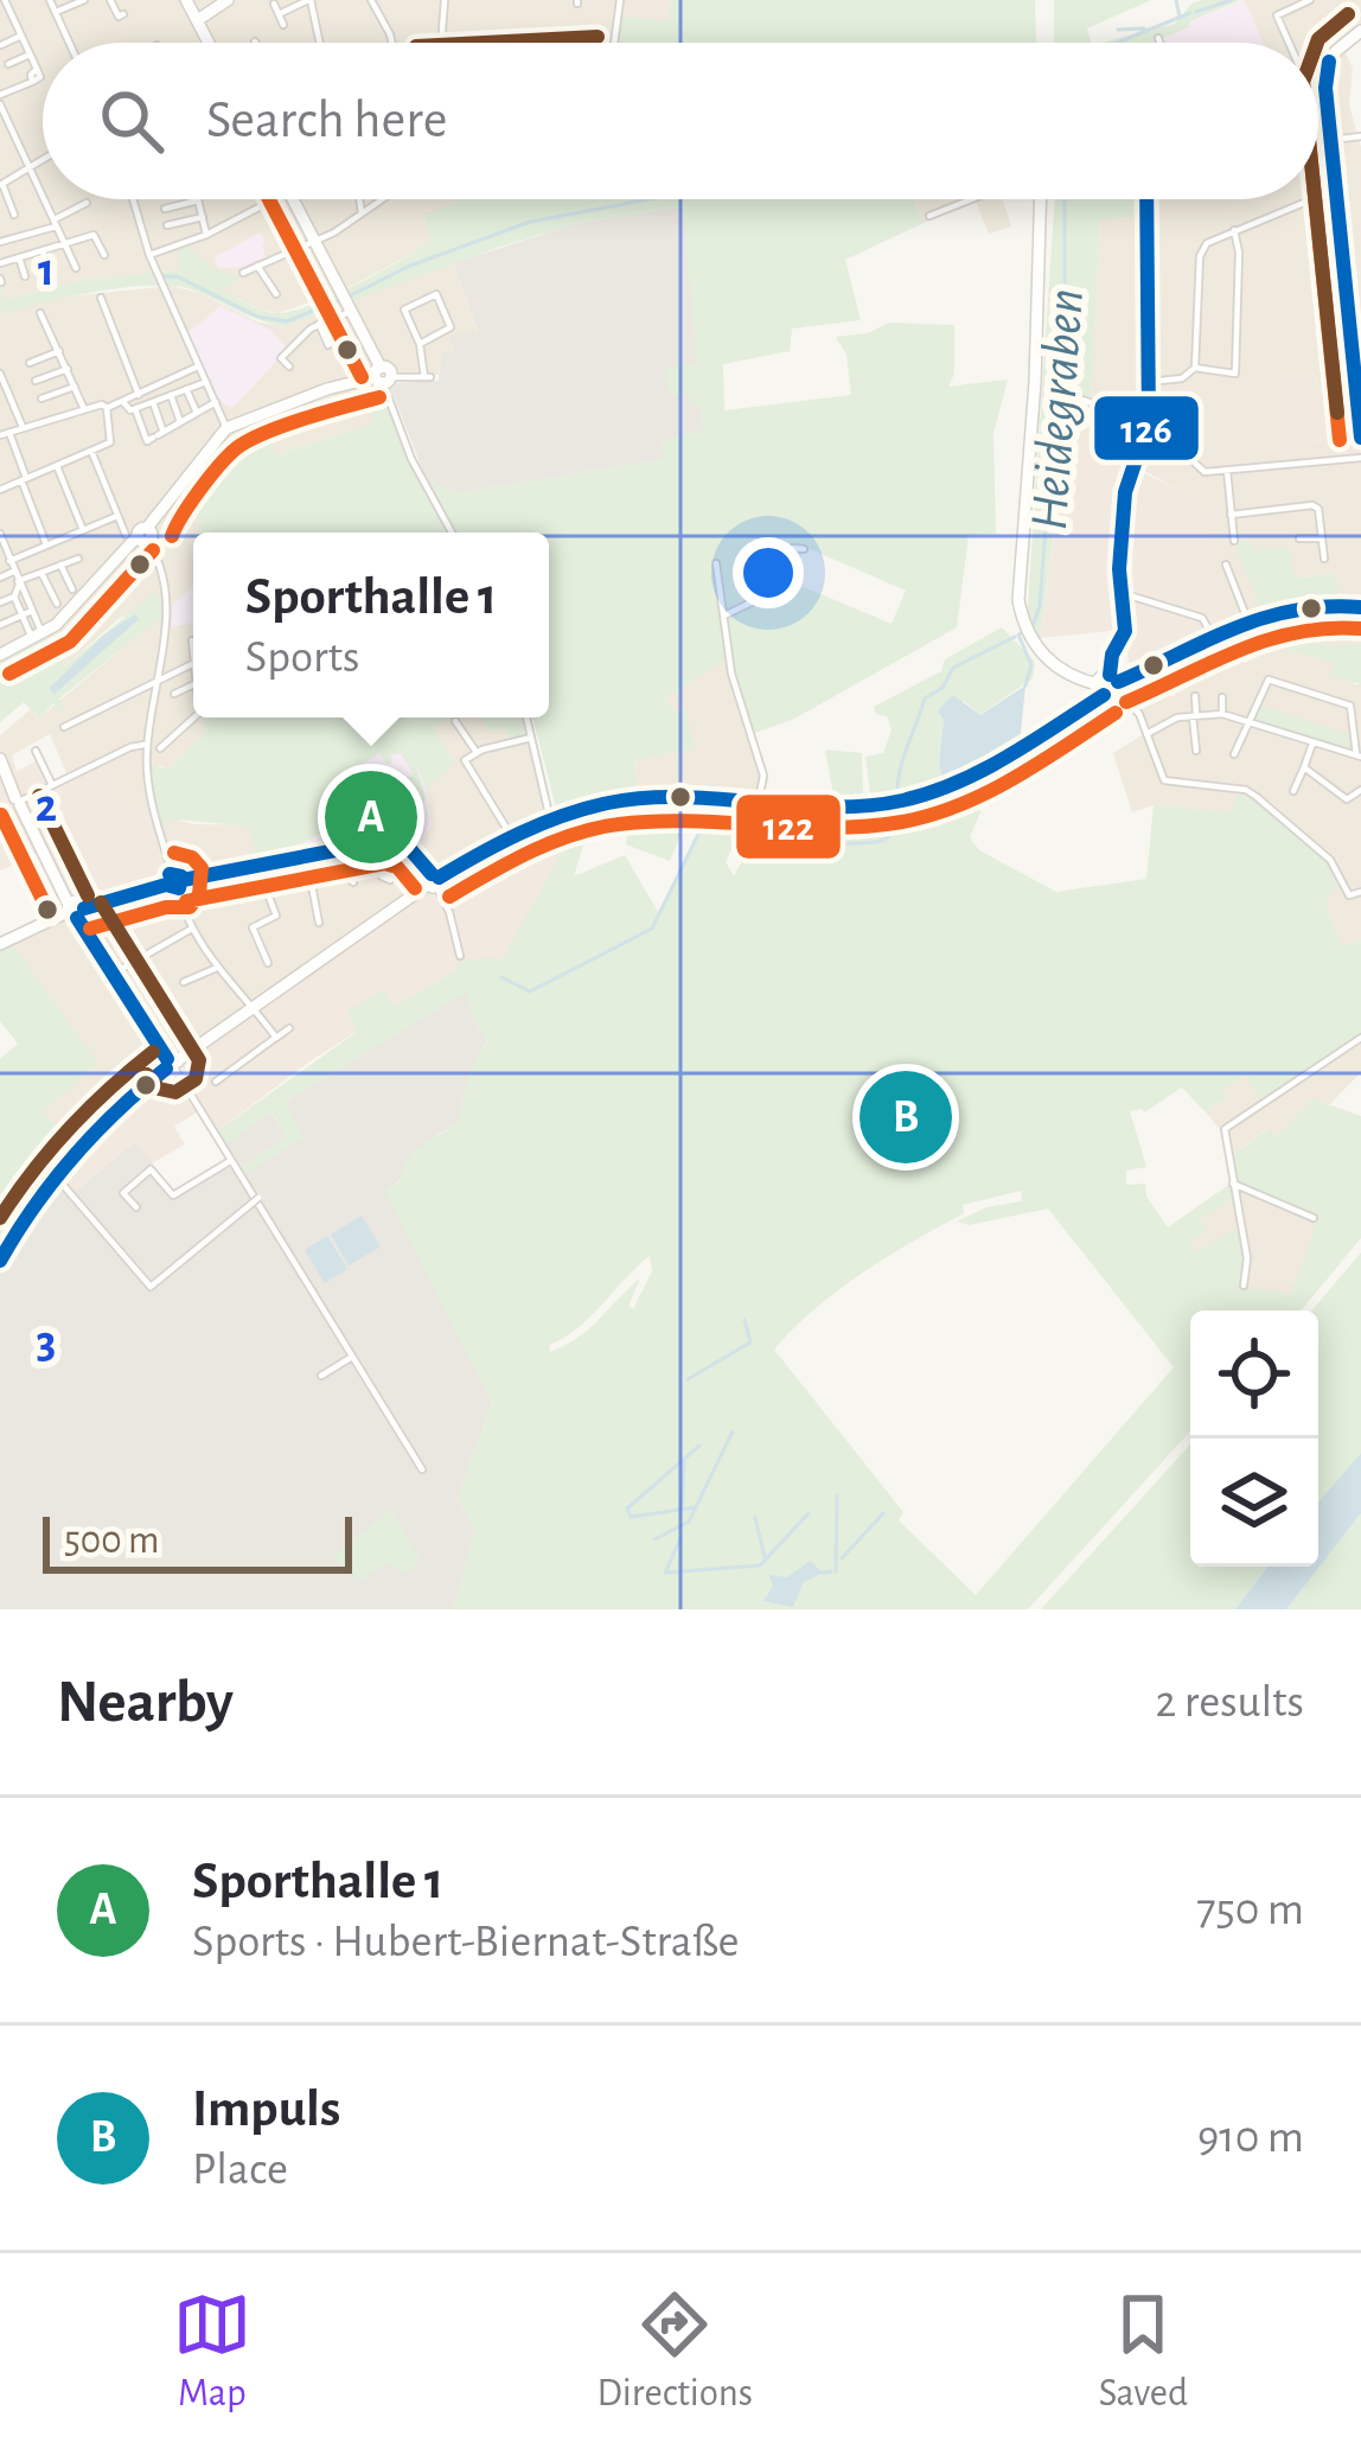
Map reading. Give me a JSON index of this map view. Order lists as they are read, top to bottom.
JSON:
{
  "water": ["Heidegraben"],
  "lines": ["transit line 122", "transit line 126"],
  "scale_bar": "500 m",
  "page": {
    "search": "Search here",
    "popup": ["Sporthalle 1", "Sports"],
    "pins": ["A", "B"],
    "scale": "500 m",
    "heading": ["Nearby", "2 results"],
    "list": [
      {
        "mark": "A",
        "name": "Sporthalle 1",
        "note": "Sports · Hubert-Biernat-Straße",
        "value": "750 m"
      },
      {
        "mark": "B",
        "name": "Impuls",
        "note": "Place",
        "value": "910 m"
      }
    ],
    "nav": ["Map", "Directions", "Saved"]
  },
  "grid": {
    "rows": ["1", "2", "3"]
  }
}
